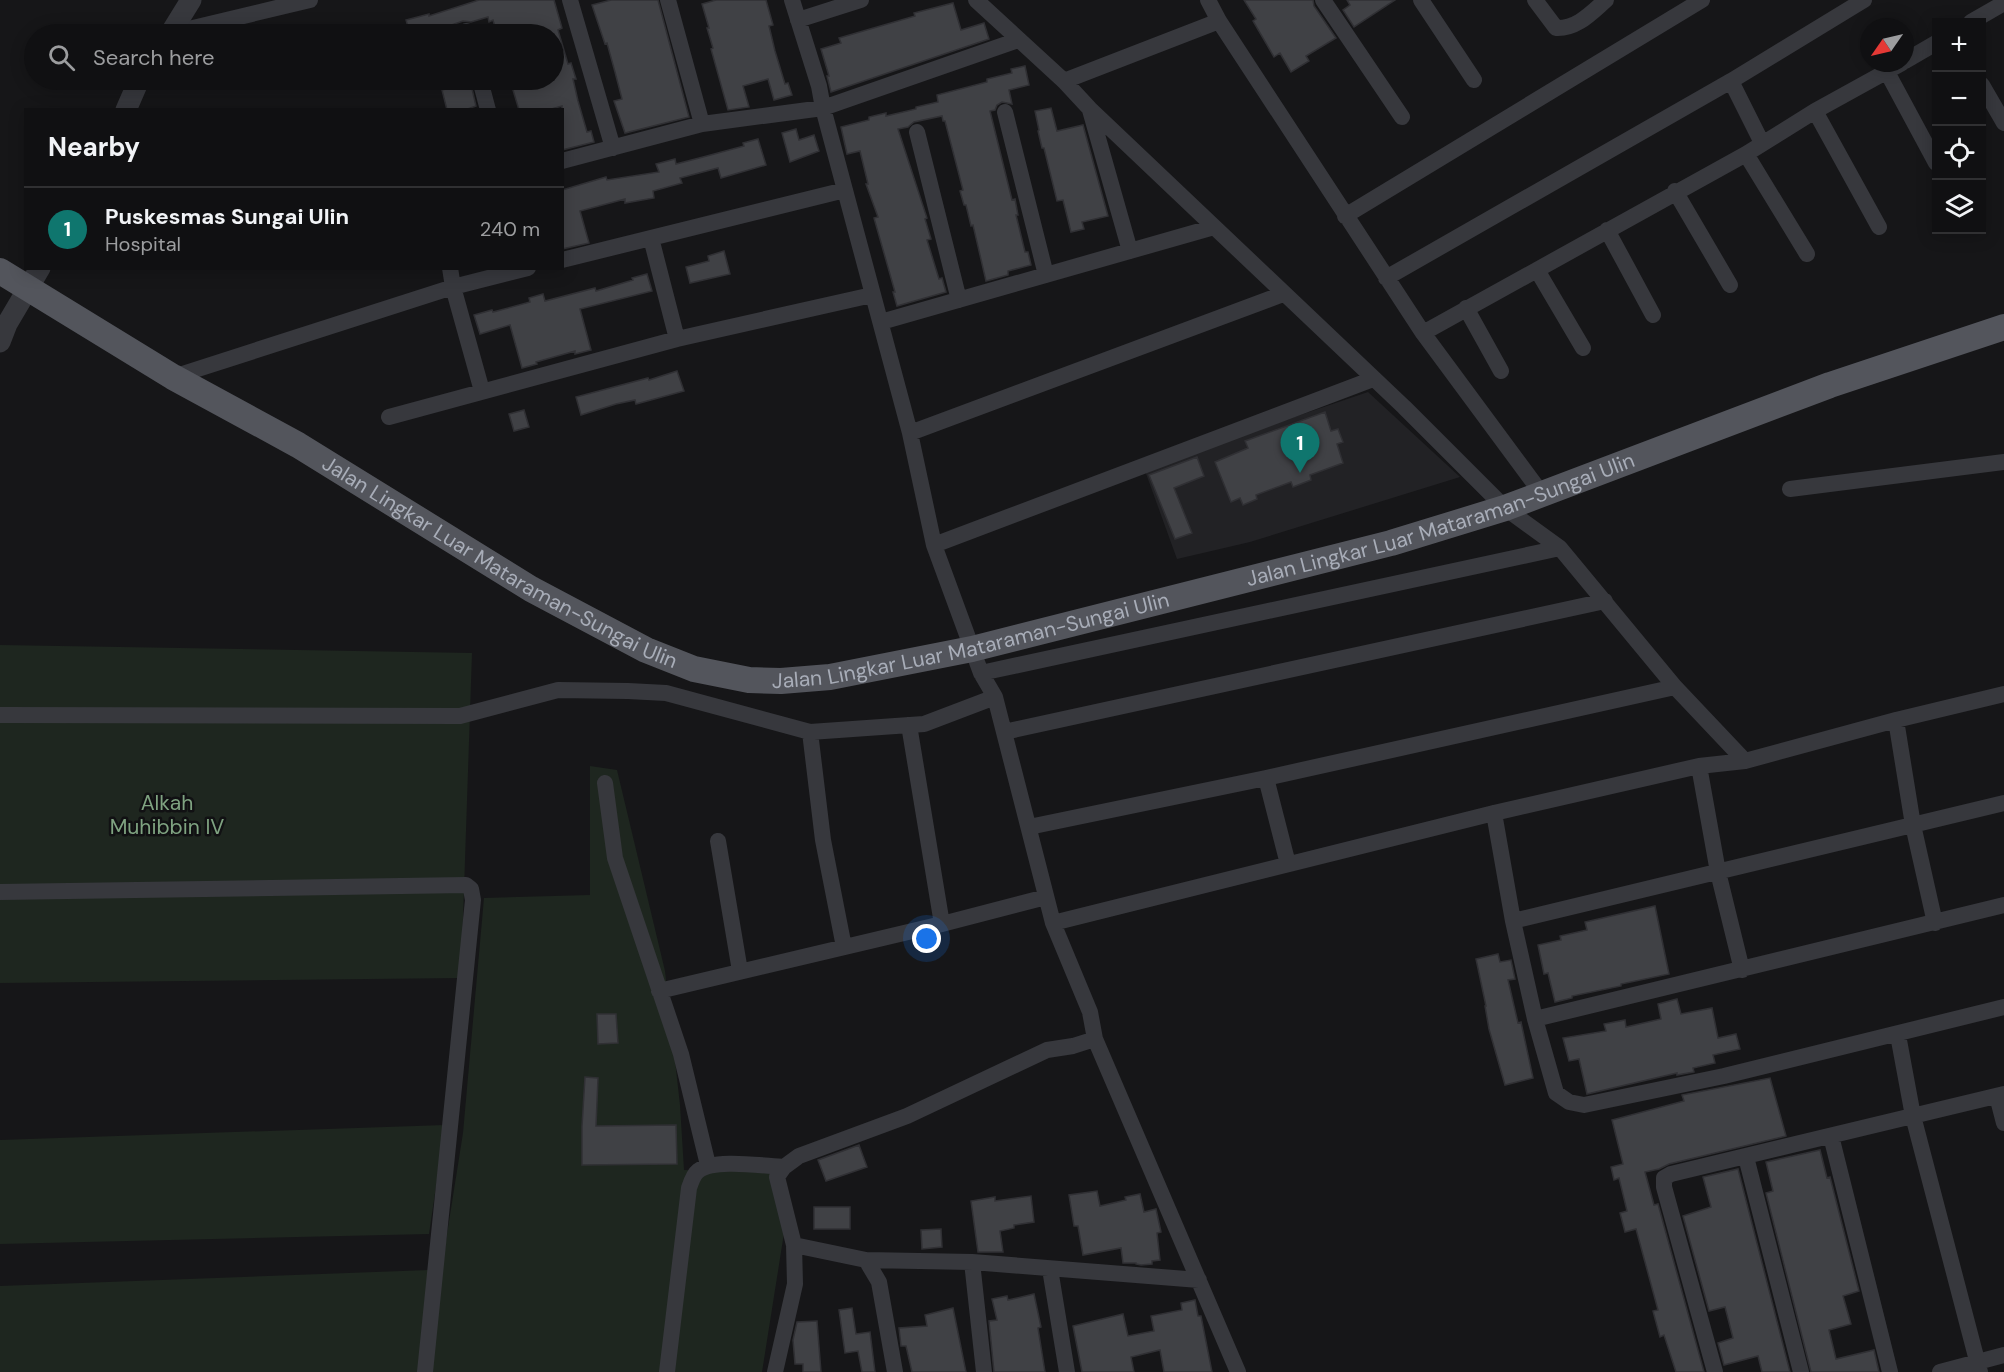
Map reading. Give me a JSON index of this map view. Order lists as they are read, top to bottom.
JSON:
{
  "streets": {
    "main road": ["Jalan Lingkar Luar Mataraman-Sungai Ulin"]
  },
  "parks": ["Alkah Muhibbin IV"],
  "north": "bottom left",
  "page": {
    "map_buttons": ["+", "−"],
    "search": "Search here",
    "heading": "Nearby",
    "list": [
      {
        "mark": "1",
        "name": "Puskesmas Sungai Ulin",
        "note": "Hospital",
        "value": "240 m"
      }
    ],
    "pins": "1"
  }
}
